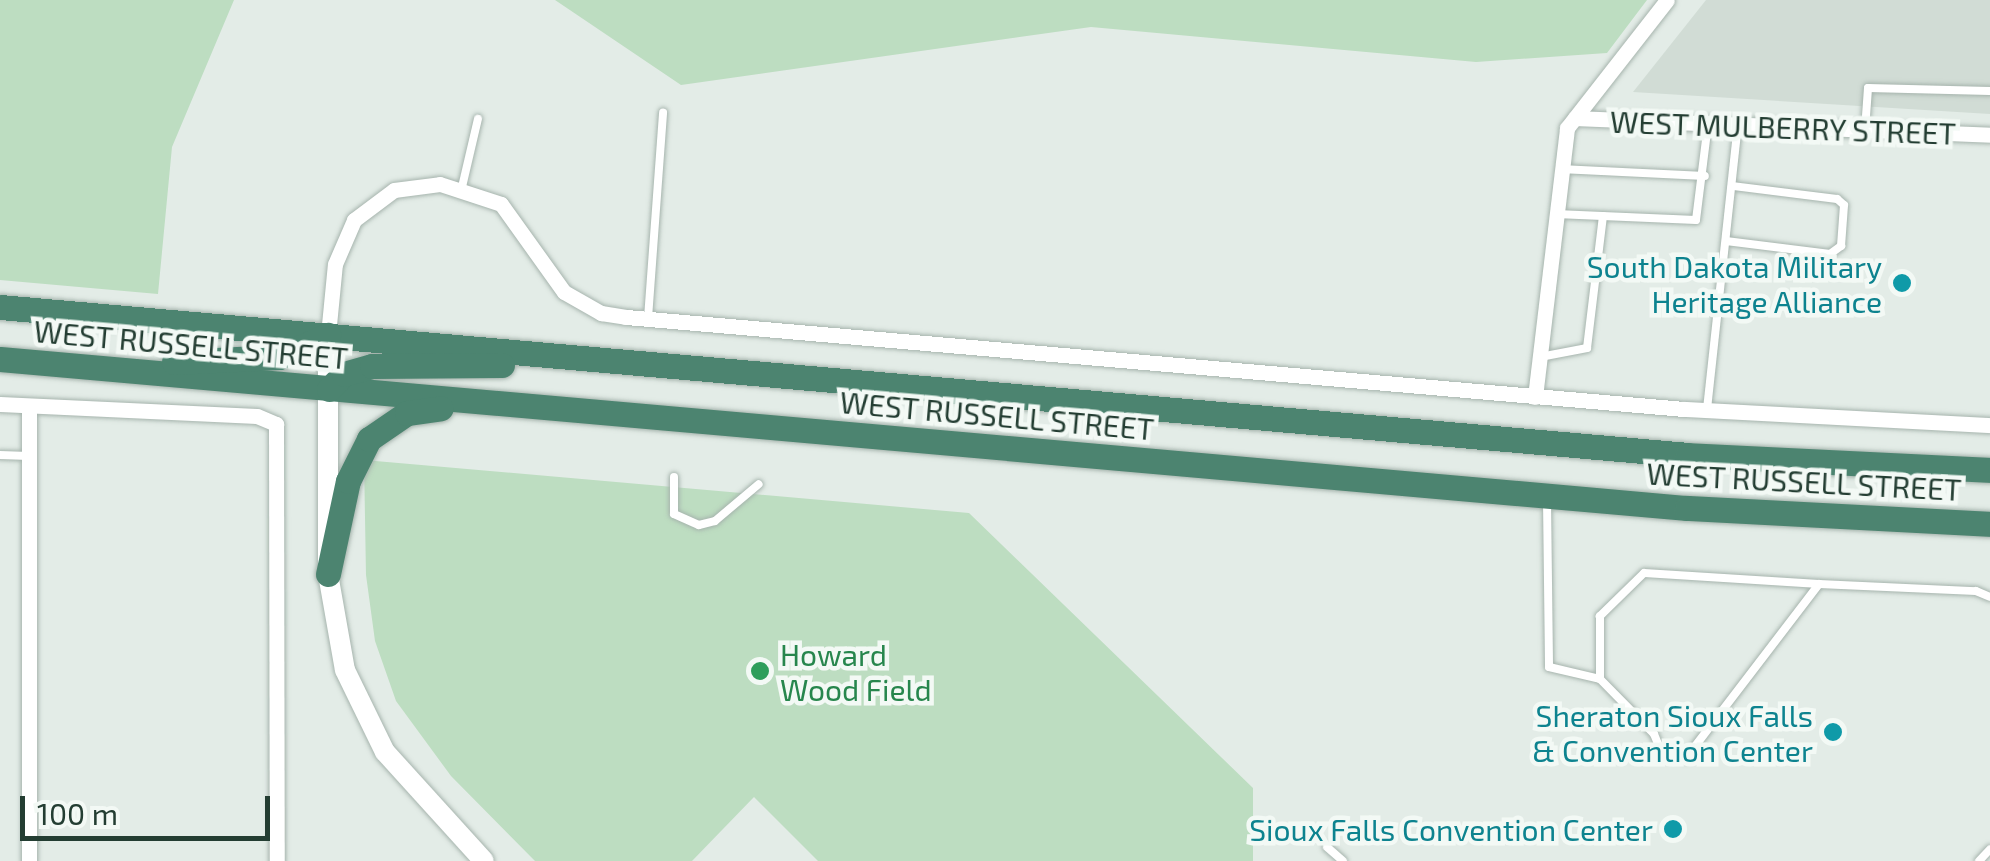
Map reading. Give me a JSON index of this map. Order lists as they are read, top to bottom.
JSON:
{
  "streets": {
    "highway": ["WEST RUSSELL STREET"],
    "street": ["WEST MULBERRY STREET"]
  },
  "places": [
    "South Dakota Military Heritage Alliance",
    "Howard Wood Field",
    "Sheraton Sioux Falls & Convention Center",
    "Sioux Falls Convention Center"
  ],
  "scale_bar": "100 m"
}
